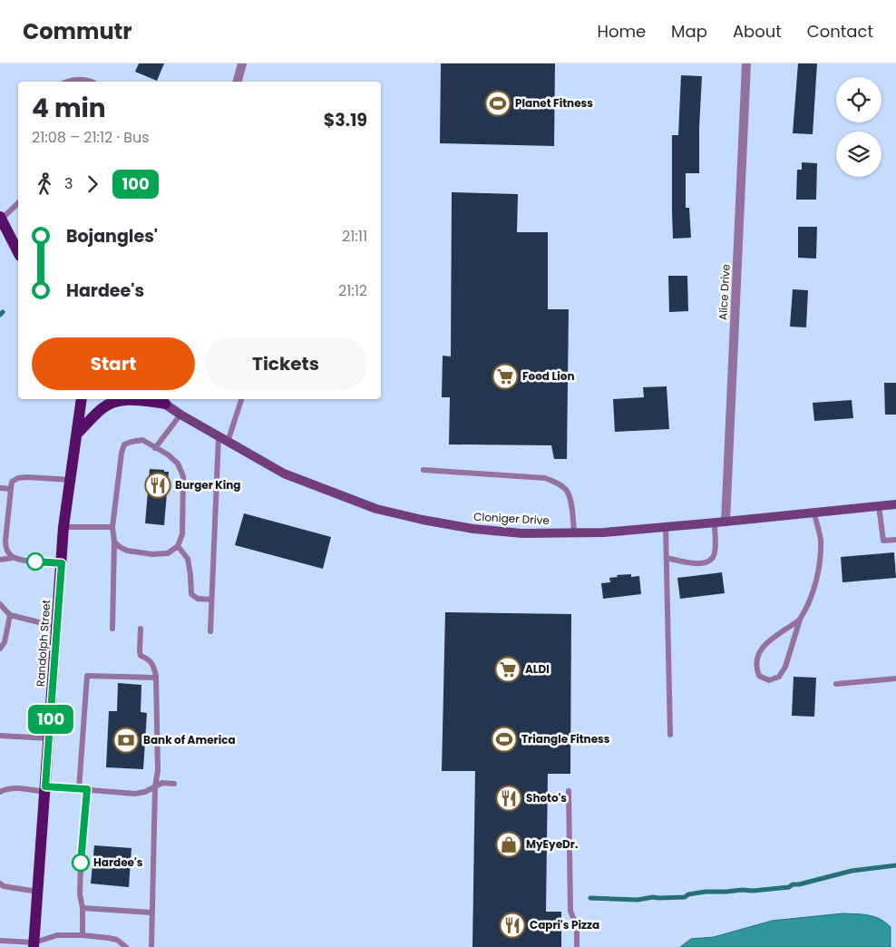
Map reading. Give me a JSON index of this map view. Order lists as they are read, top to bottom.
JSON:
{
  "streets": {
    "main road": ["Cloniger Drive", "Randolph Street"],
    "street": ["Alice Drive"]
  },
  "crossings": [
    ["Alice Drive", "Cloniger Drive"]
  ],
  "places": {
    "sports": ["Planet Fitness", "Triangle Fitness"],
    "supermarket": ["Food Lion", "ALDI"],
    "restaurant": ["Burger King", "Shoto's", "Capri's Pizza"],
    "bank": ["Bank of America"],
    "shop": ["MyEyeDr."],
    "other": ["Hardee's"]
  },
  "lines": ["bus line 100"],
  "page": {
    "header": "Commutr",
    "nav": [
      "Home",
      "Map",
      "About",
      "Contact"
    ],
    "on_map": "100",
    "heading": ["4 min", "21:08 – 21:12 · Bus", "$3.19"],
    "legs": ["3", "100"],
    "list": [
      {
        "name": "Bojangles'",
        "value": "21:11"
      },
      {
        "name": "Hardee's",
        "value": "21:12"
      }
    ],
    "buttons": ["Start", "Tickets"]
  }
}
